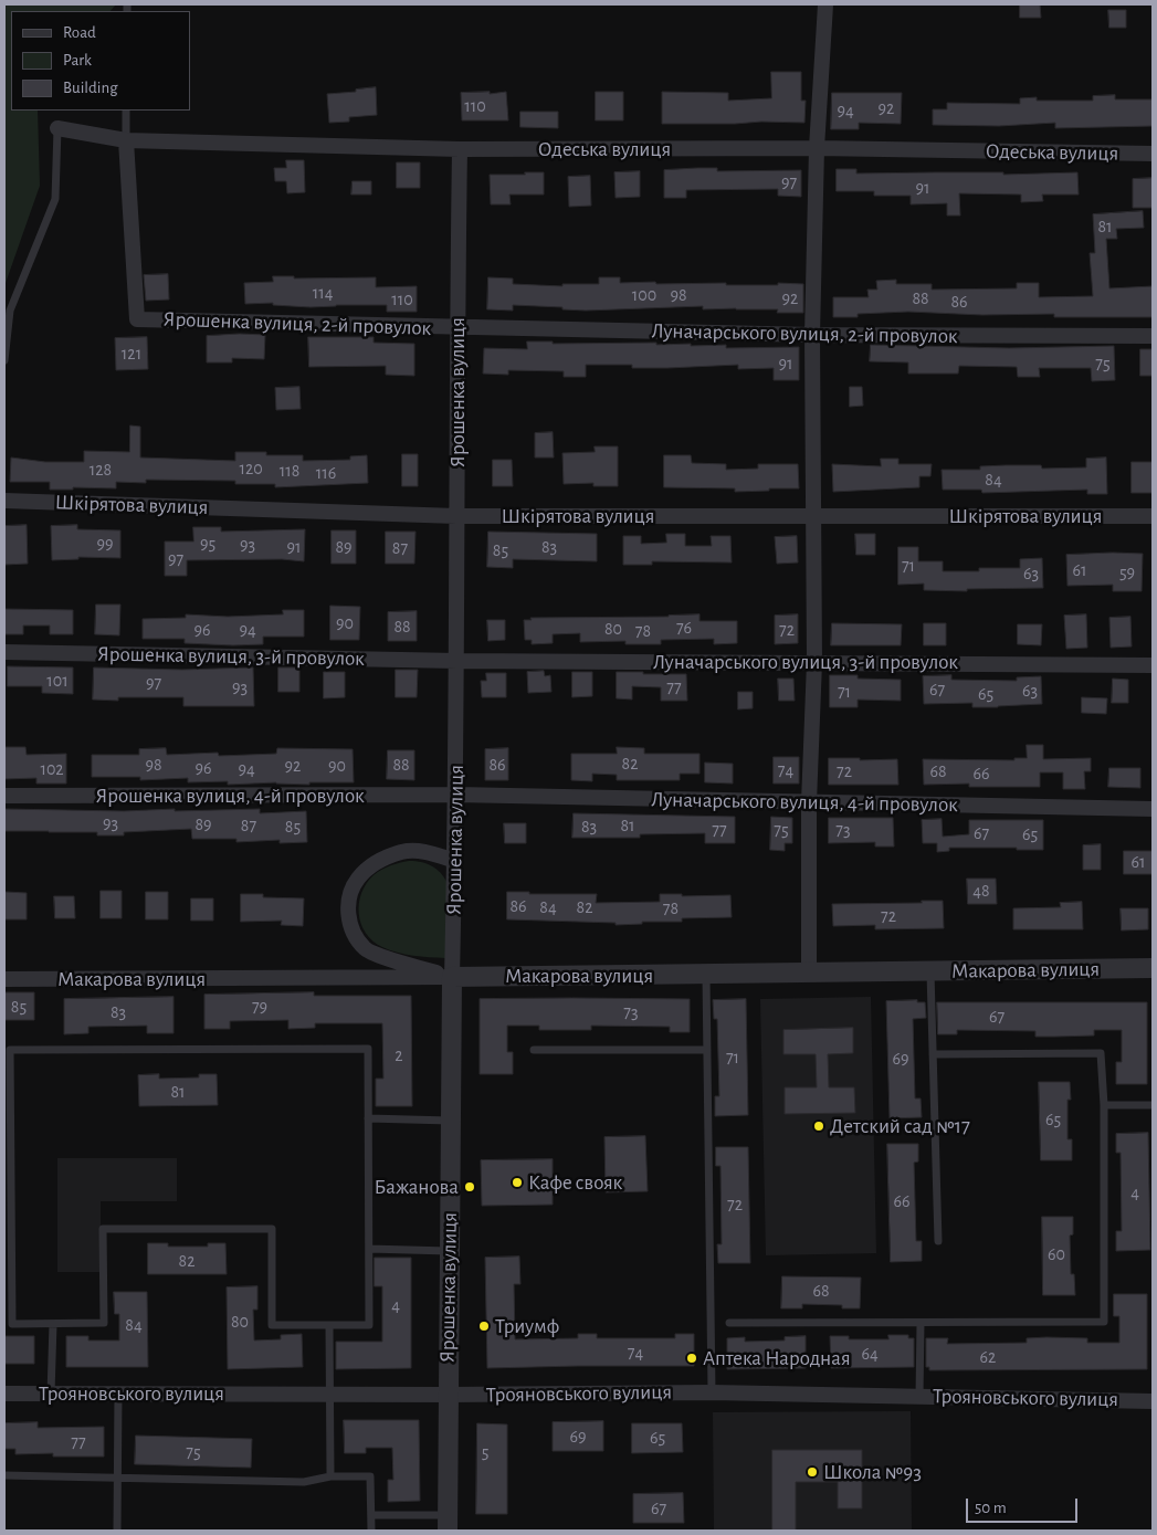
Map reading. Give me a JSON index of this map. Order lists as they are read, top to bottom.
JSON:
{
  "streets": {
    "street": [
      "Одеська вулиця",
      "Ярошенка вулиця, 2-й провулок",
      "Луначарського вулиця, 2-й провулок",
      "Ярошенка вулиця",
      "Шкірятова вулиця",
      "Ярошенка вулиця, 3-й провулок",
      "Луначарського вулиця, 3-й провулок",
      "Ярошенка вулиця, 4-й провулок",
      "Луначарського вулиця, 4-й провулок",
      "Макарова вулиця",
      "Трояновського вулиця"
    ]
  },
  "crossings": [
    ["Одеська вулиця", "Ярошенка вулиця, 2-й провулок"],
    ["Одеська вулиця", "Ярошенка вулиця"],
    ["Ярошенка вулиця, 2-й провулок", "Луначарського вулиця, 2-й провулок"],
    ["Ярошенка вулиця, 2-й провулок", "Ярошенка вулиця"],
    ["Луначарського вулиця, 2-й провулок", "Ярошенка вулиця"],
    ["Ярошенка вулиця", "Шкірятова вулиця"],
    ["Ярошенка вулиця", "Ярошенка вулиця, 3-й провулок"],
    ["Ярошенка вулиця", "Луначарського вулиця, 3-й провулок"],
    ["Ярошенка вулиця", "Ярошенка вулиця, 4-й провулок"],
    ["Ярошенка вулиця", "Луначарського вулиця, 4-й провулок"],
    ["Ярошенка вулиця", "Макарова вулиця"],
    ["Ярошенка вулиця", "Трояновського вулиця"],
    ["Ярошенка вулиця, 3-й провулок", "Луначарського вулиця, 3-й провулок"],
    ["Ярошенка вулиця, 4-й провулок", "Луначарського вулиця, 4-й провулок"]
  ],
  "places": [
    "Детский сад №17",
    "Кафе свояк",
    "Бажанова",
    "Триумф",
    "Аптека Народная",
    "Школа №93"
  ],
  "house_numbers": [
    "110",
    "92",
    "94",
    "97",
    "91",
    "81",
    "114",
    "100",
    "98",
    "92",
    "88",
    "110",
    "86",
    "121",
    "91",
    "75",
    "120",
    "128",
    "118",
    "116",
    "84",
    "99",
    "95",
    "93",
    "91",
    "89",
    "83",
    "87",
    "85",
    "97",
    "71",
    "61",
    "59",
    "63",
    "90",
    "88",
    "76",
    "80",
    "96",
    "94",
    "72",
    "78",
    "101",
    "97",
    "93",
    "77",
    "67",
    "63",
    "71",
    "65",
    "82",
    "98",
    "88",
    "86",
    "92",
    "90",
    "96",
    "102",
    "94",
    "74",
    "72",
    "68",
    "66",
    "93",
    "89",
    "87",
    "81",
    "85",
    "83",
    "77",
    "75",
    "73",
    "67",
    "65",
    "61",
    "48",
    "86",
    "84",
    "82",
    "78",
    "72",
    "85",
    "79",
    "83",
    "73",
    "67",
    "2",
    "71",
    "69",
    "81",
    "65",
    "4",
    "66",
    "72",
    "60",
    "82",
    "68",
    "4",
    "80",
    "84",
    "74",
    "64",
    "62",
    "69",
    "65",
    "77",
    "75",
    "5",
    "67"
  ],
  "legend": ["Road", "Park", "Building"],
  "scale_bar": "50 m"
}
